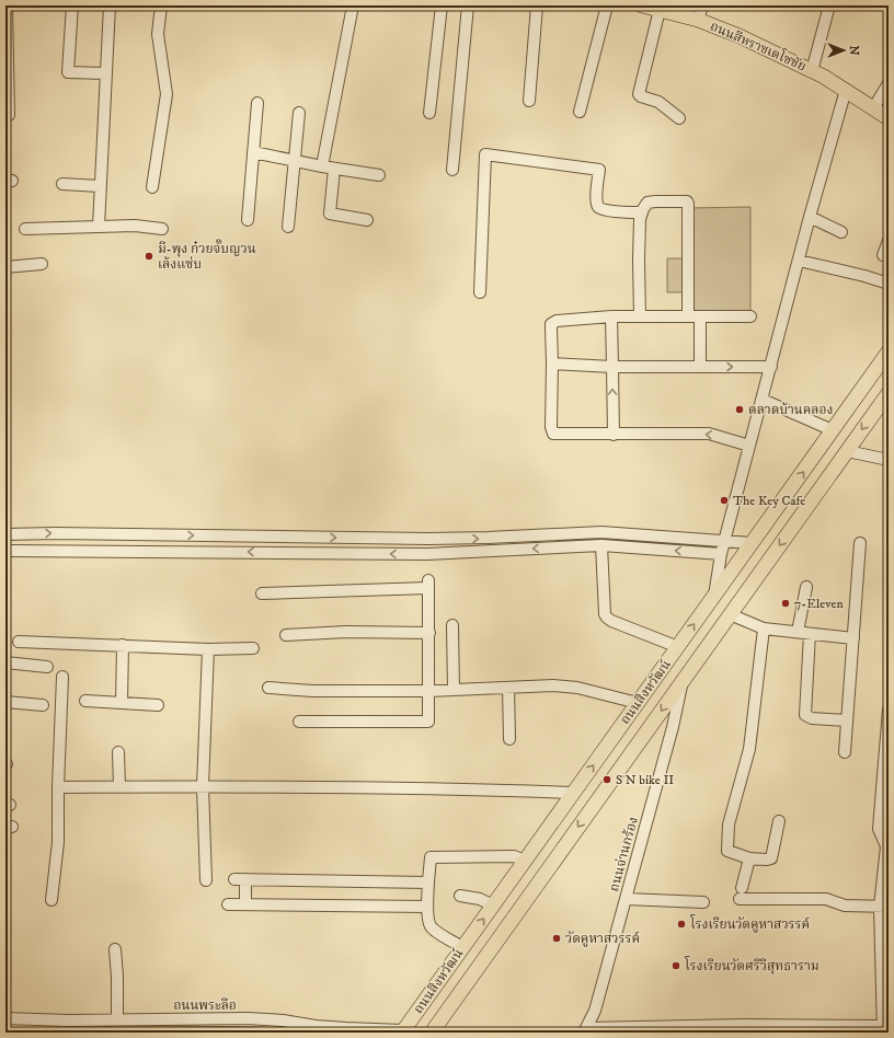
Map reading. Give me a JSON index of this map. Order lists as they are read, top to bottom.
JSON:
{
  "streets": {
    "main road": ["ถนนสีหราชเดโชชัย", "ถนนสิงหวัฒน์"],
    "street": ["ถนนจ่านกร้อง", "ถนนพระลือ"]
  },
  "crossings": [
    ["ถนนสิงหวัฒน์", "ถนนจ่านกร้อง"],
    ["ถนนสิงหวัฒน์", "ถนนพระลือ"]
  ],
  "places": [
    "มี-พุง ก๋วยจั๊บญวน เล้งแซ่บ",
    "ตลาดบ้านคลอง",
    "The Key Cafe",
    "7-Eleven",
    "S N bike II",
    "โรงเรียนวัดคูหาสวรรค์",
    "วัดคูหาสวรรค์",
    "โรงเรียนวัดศรีวิสุทธาราม"
  ],
  "north": "right"
}
